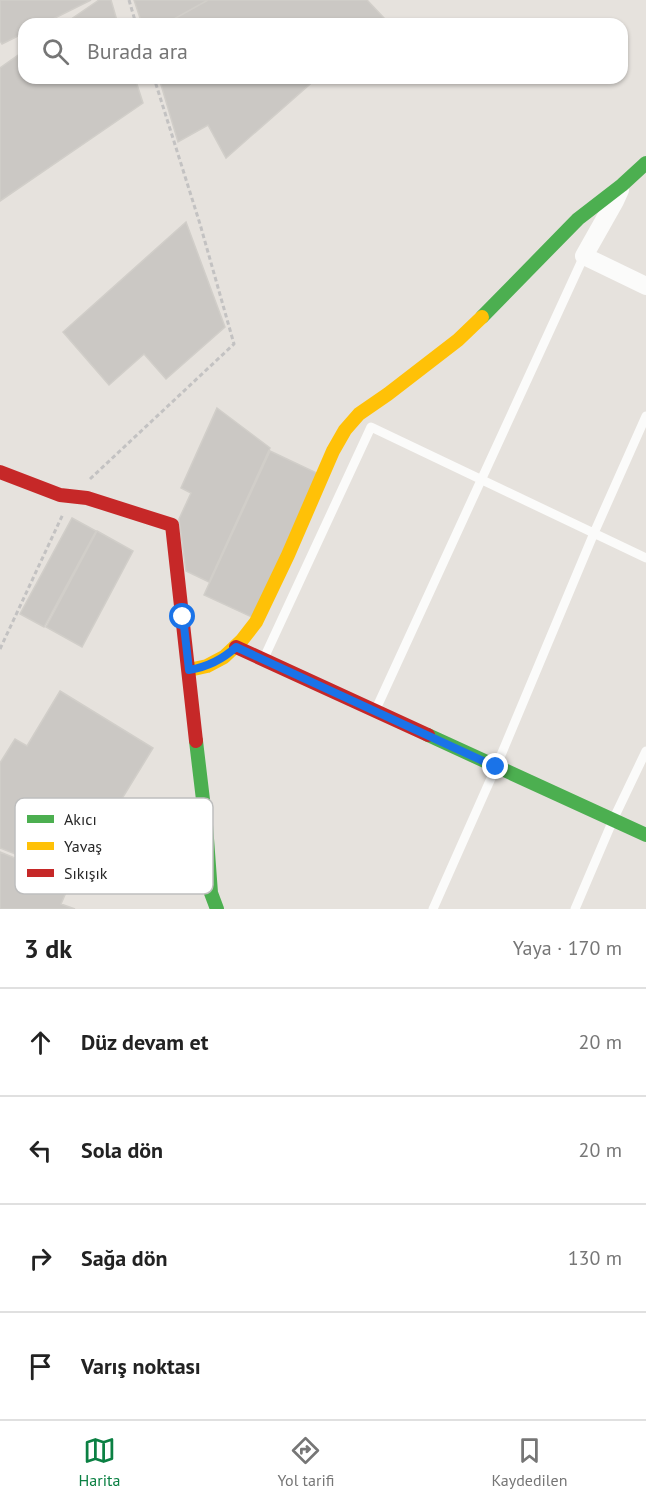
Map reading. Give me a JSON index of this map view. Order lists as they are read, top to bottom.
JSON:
{
  "legend": ["Akıcı", "Yavaş", "Sıkışık"],
  "page": {
    "search": "Burada ara",
    "heading": ["3 dk", "Yaya · 170 m"],
    "list": [
      ["Düz devam et", "20 m"],
      ["Sola dön", "20 m"],
      ["Sağa dön", "130 m"],
      "Varış noktası"
    ],
    "nav": ["Harita", "Yol tarifi", "Kaydedilen"]
  }
}
